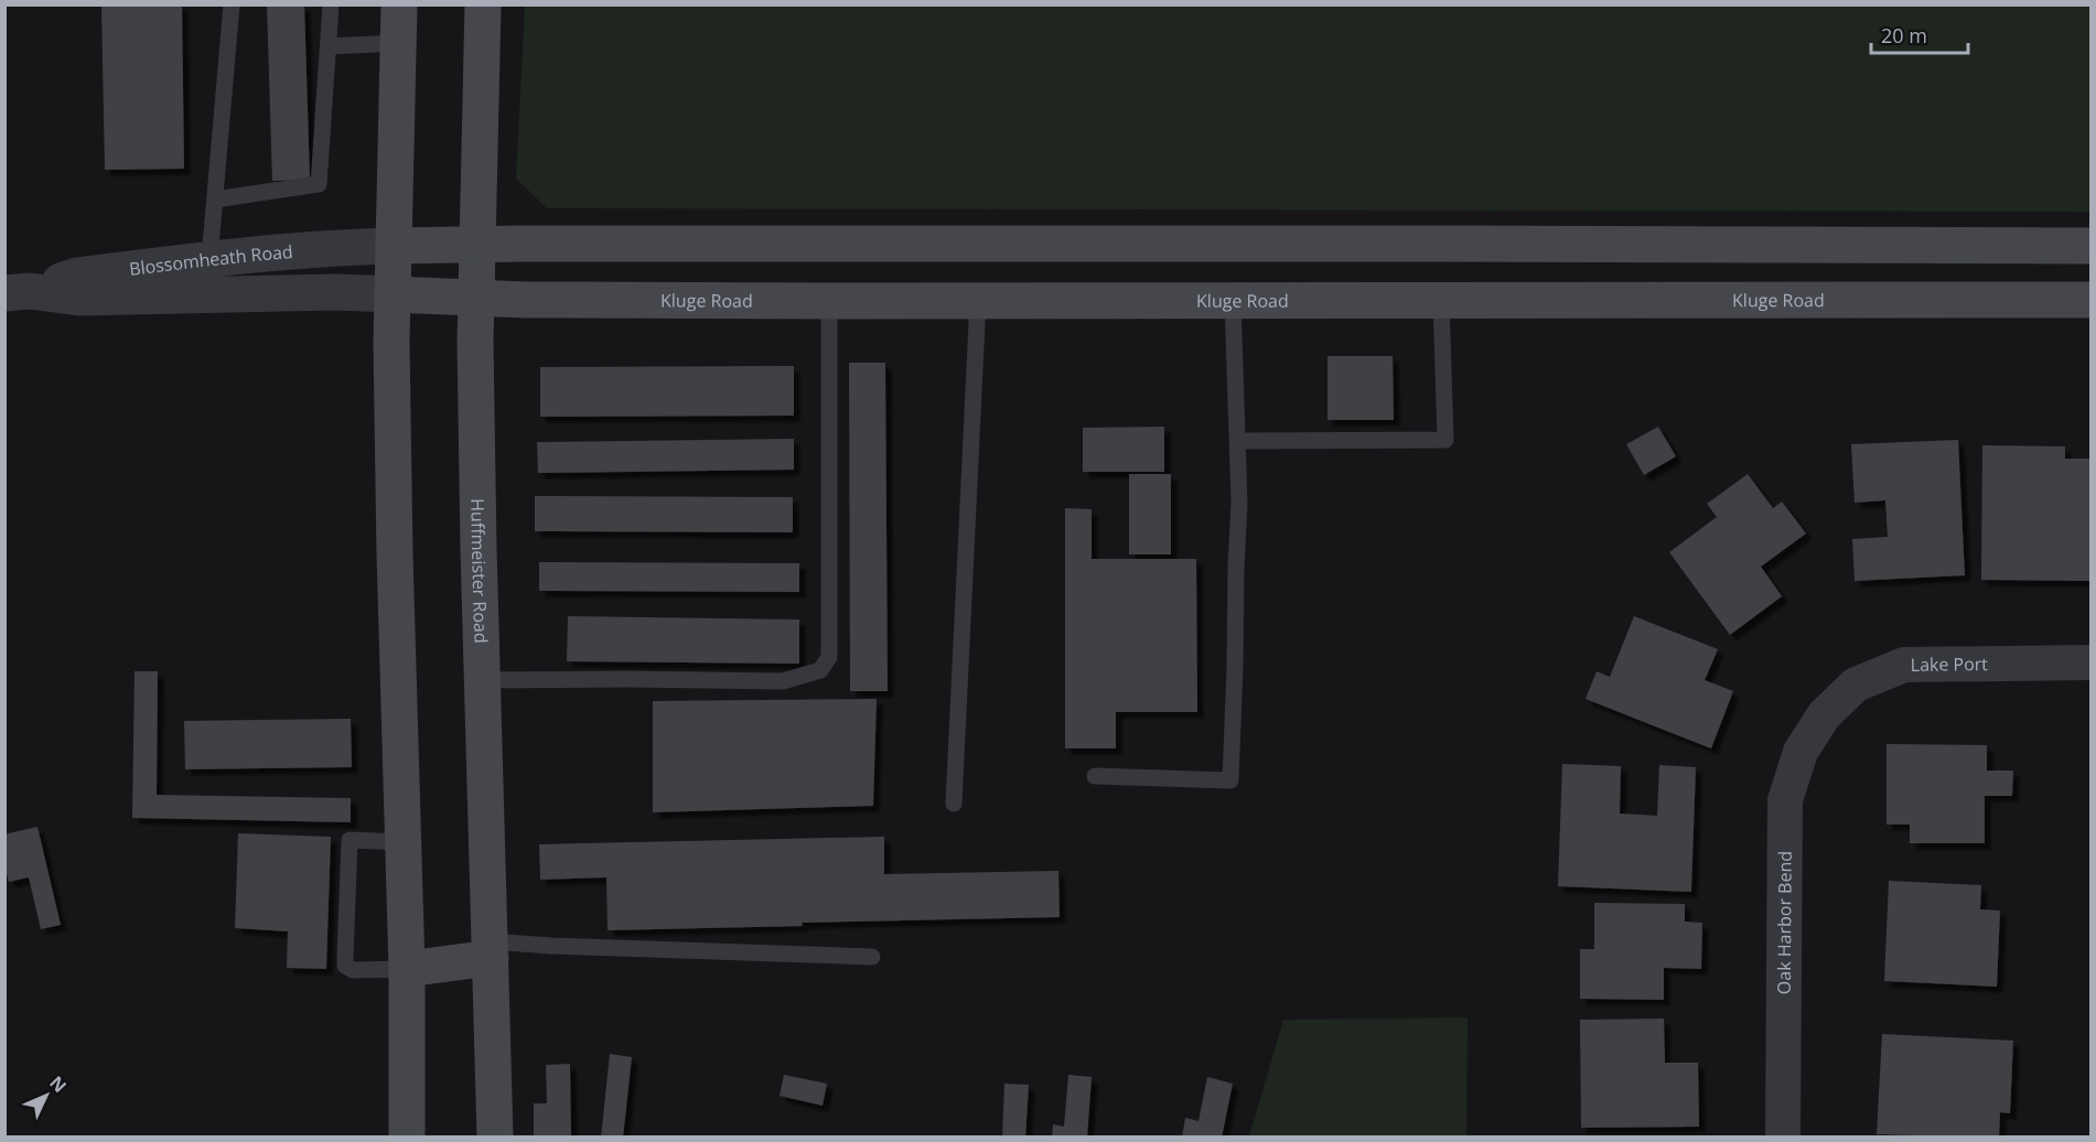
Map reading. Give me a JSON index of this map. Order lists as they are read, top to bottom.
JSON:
{
  "streets": {
    "main road": ["Kluge Road", "Huffmeister Road"],
    "street": ["Blossomheath Road", "Lake Port", "Oak Harbor Bend"]
  },
  "crossings": [
    ["Blossomheath Road", "Kluge Road"],
    ["Kluge Road", "Huffmeister Road"],
    ["Lake Port", "Oak Harbor Bend"]
  ],
  "scale_bar": "20 m",
  "north": "top right"
}
